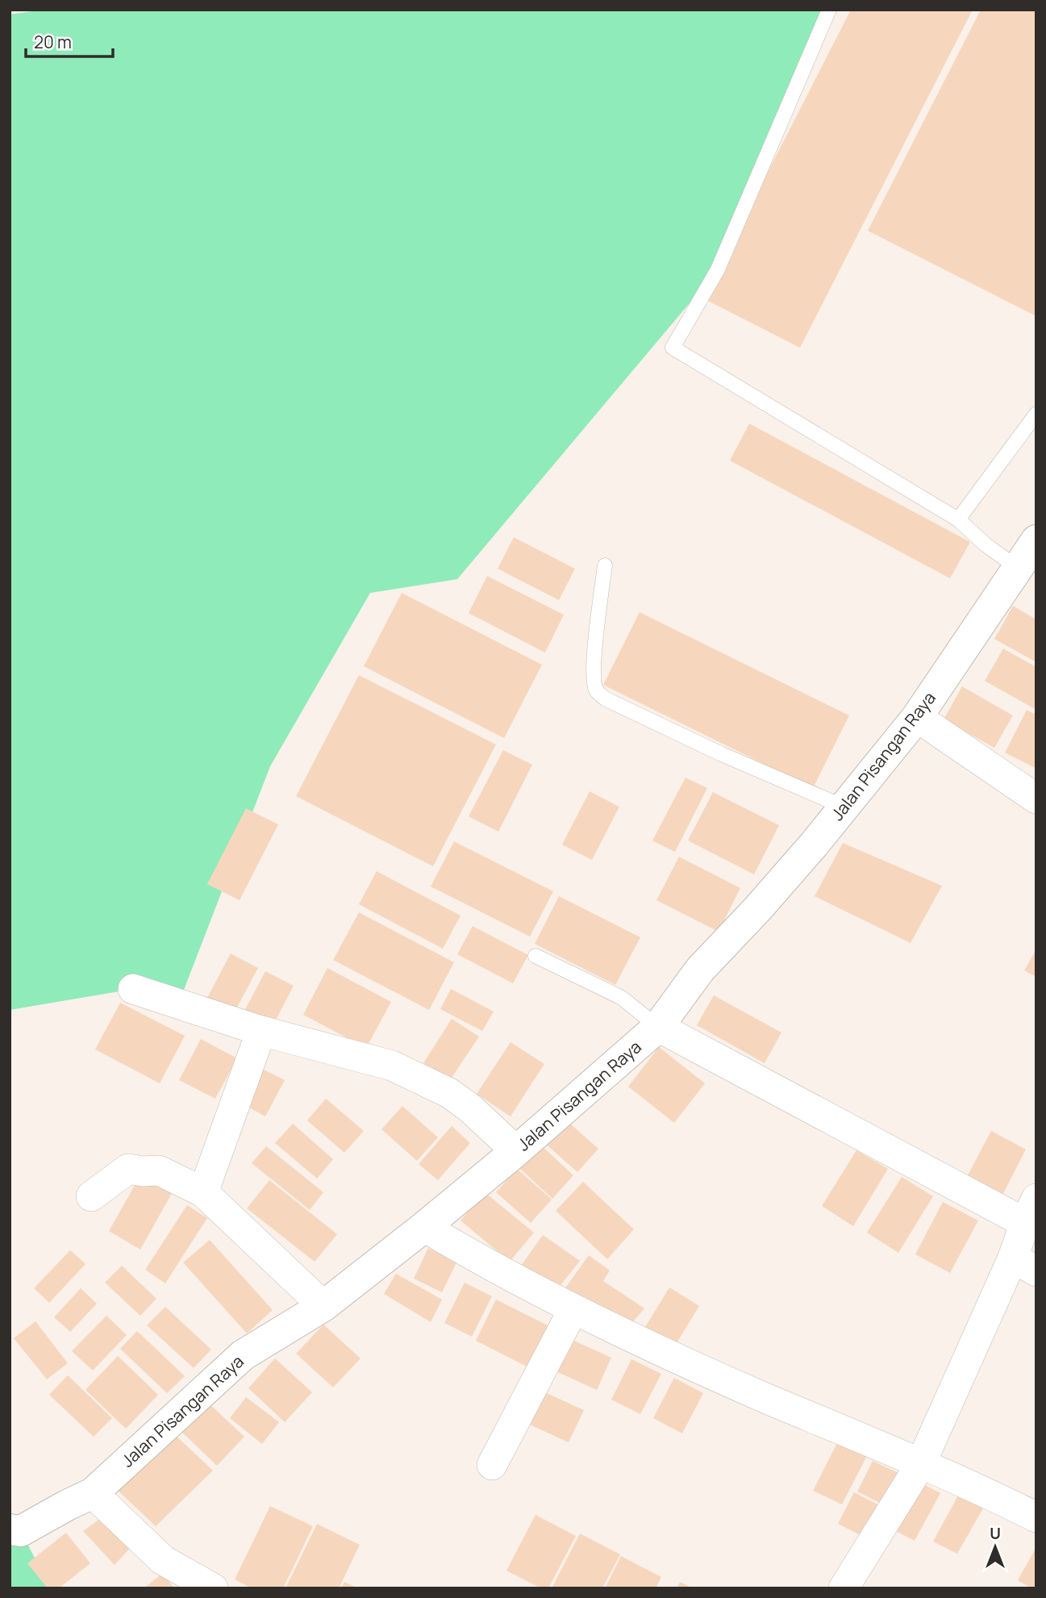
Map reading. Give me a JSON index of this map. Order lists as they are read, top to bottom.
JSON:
{
  "streets": {
    "street": ["Jalan Pisangan Raya"]
  },
  "scale_bar": "20 m",
  "north": "top"
}
